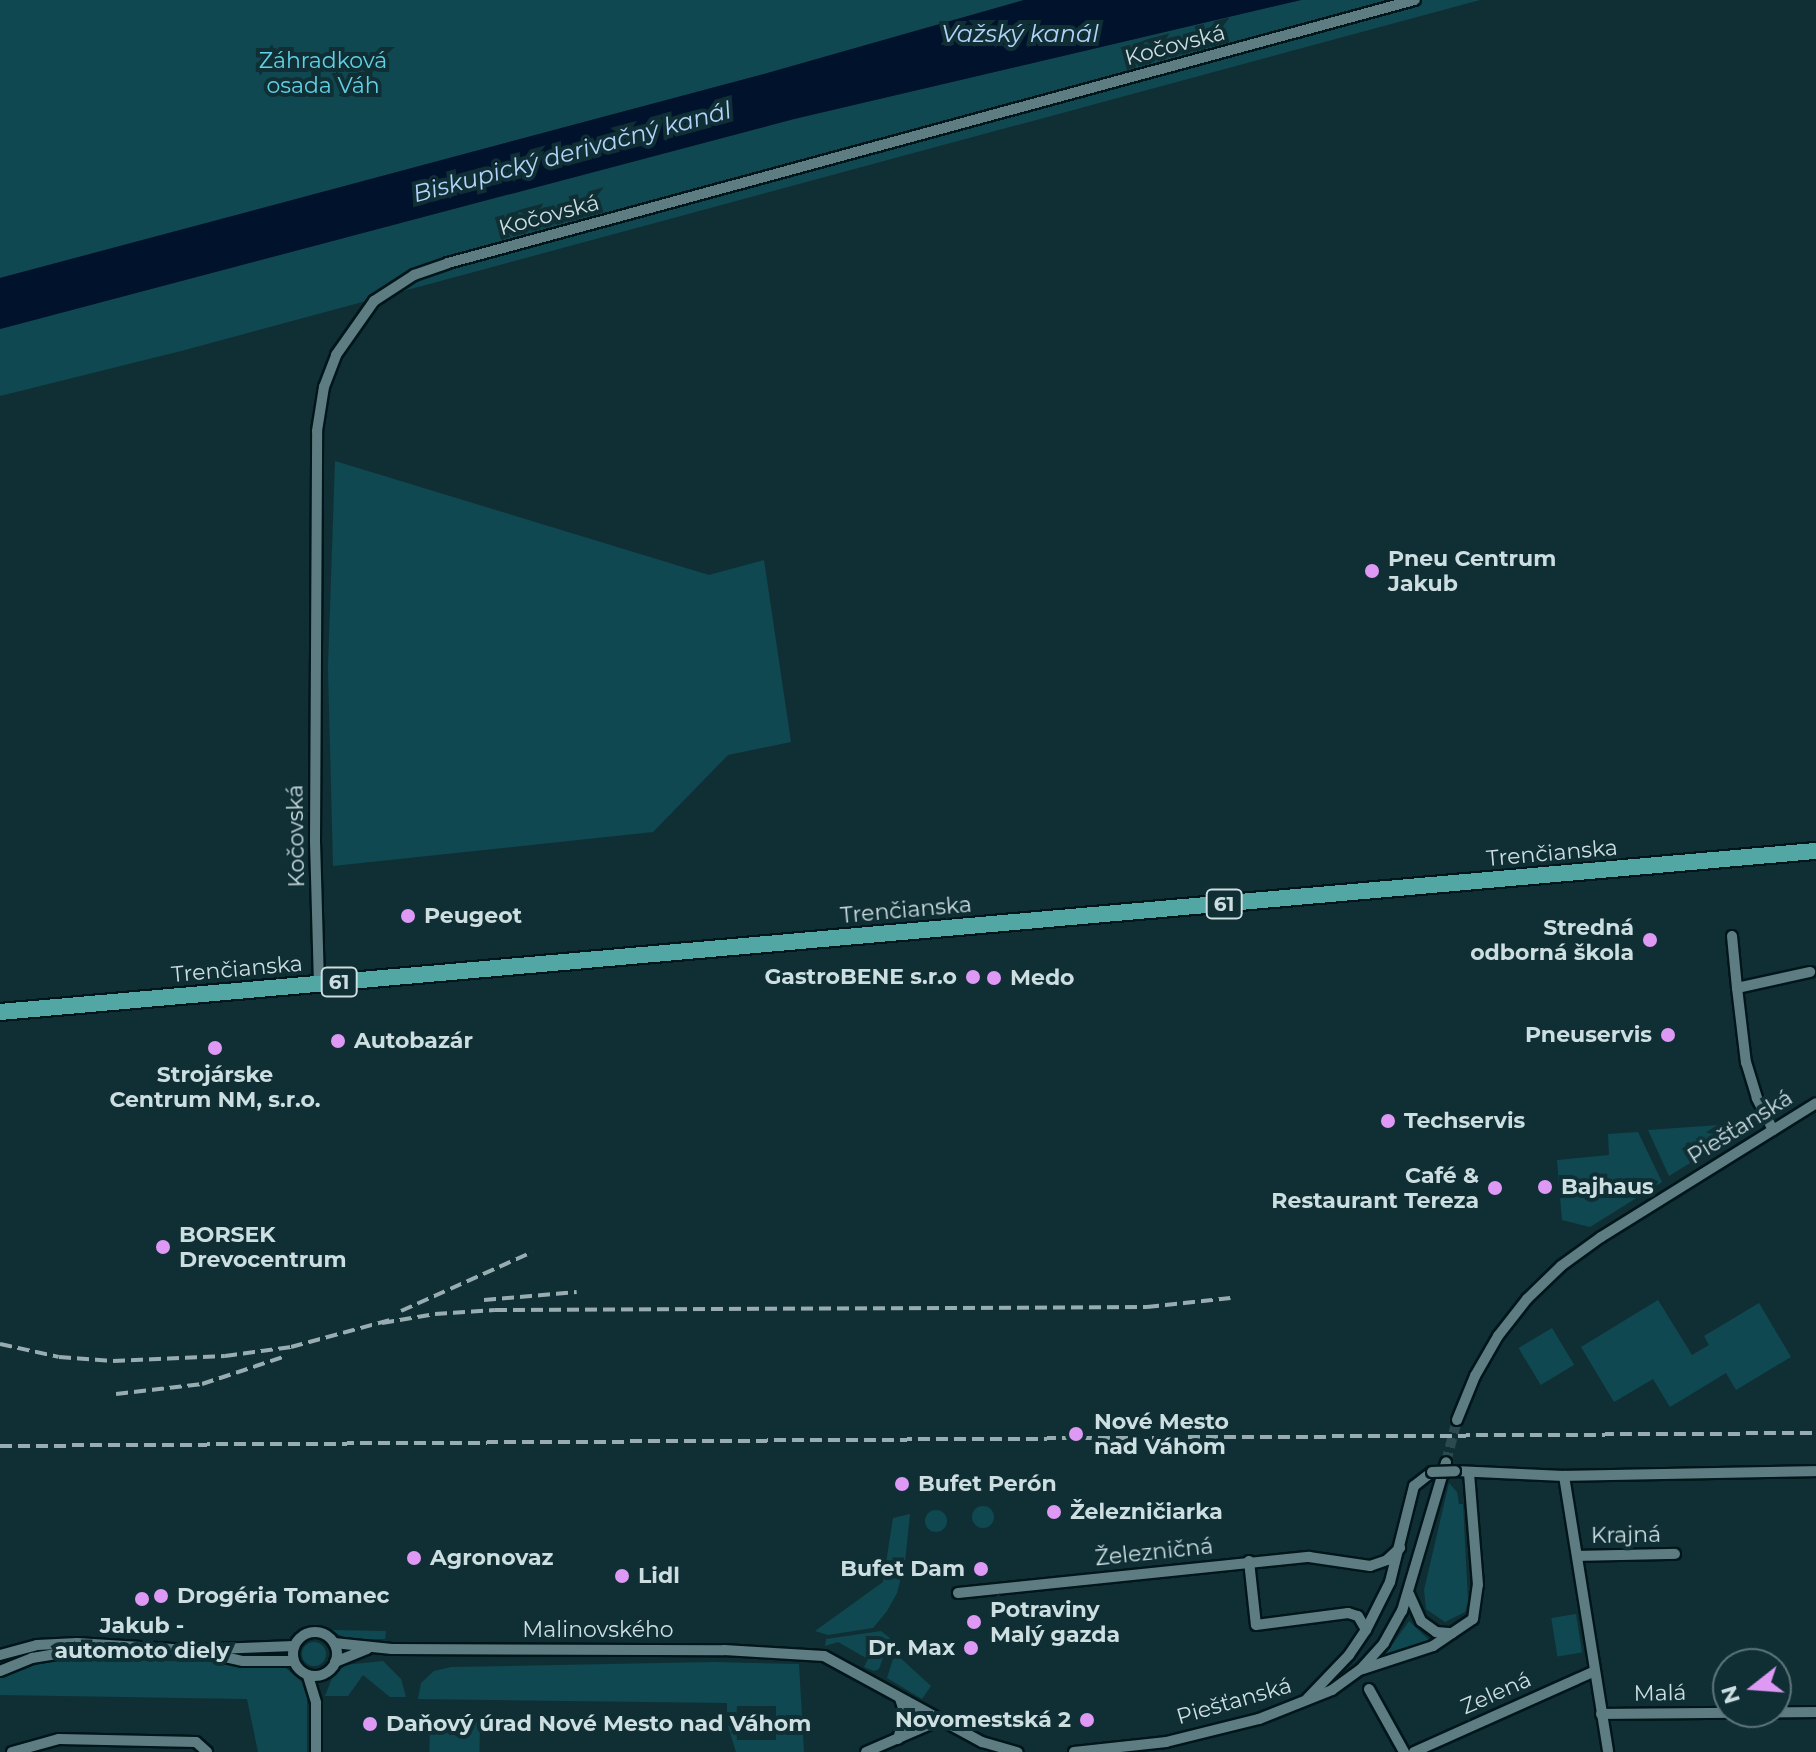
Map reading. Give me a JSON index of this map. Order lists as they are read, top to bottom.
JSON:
{
  "streets": {
    "main road": ["Trenčianska", "61"],
    "street": [
      "Kočovská",
      "Piešťanská",
      "Krajná",
      "Železničná",
      "Malinovského",
      "Zelená",
      "Malá"
    ]
  },
  "crossings": [
    ["Kočovská", "Trenčianska"]
  ],
  "water": ["Važský kanál", "Biskupický derivačný kanál"],
  "parks": ["Záhradková osada Váh"],
  "places": [
    "Pneu Centrum Jakub",
    "Peugeot",
    "Stredná odborná škola",
    "GastroBENE s.r.o",
    "Medo",
    "Pneuservis",
    "Autobazár",
    "Strojárske Centrum NM, s.r.o.",
    "Techservis",
    "Bajhaus",
    "Café & Restaurant Tereza",
    "BORSEK Drevocentrum",
    "Nové Mesto nad Váhom",
    "Bufet Perón",
    "Železničiarka",
    "Agronovaz",
    "Bufet Dam",
    "Lidl",
    "Drogéria Tomanec",
    "Jakub - automoto diely",
    "Potraviny Malý gazda",
    "Dr. Max",
    "Novomestská 2",
    "Daňový úrad Nové Mesto nad Váhom"
  ],
  "north": "left"
}
